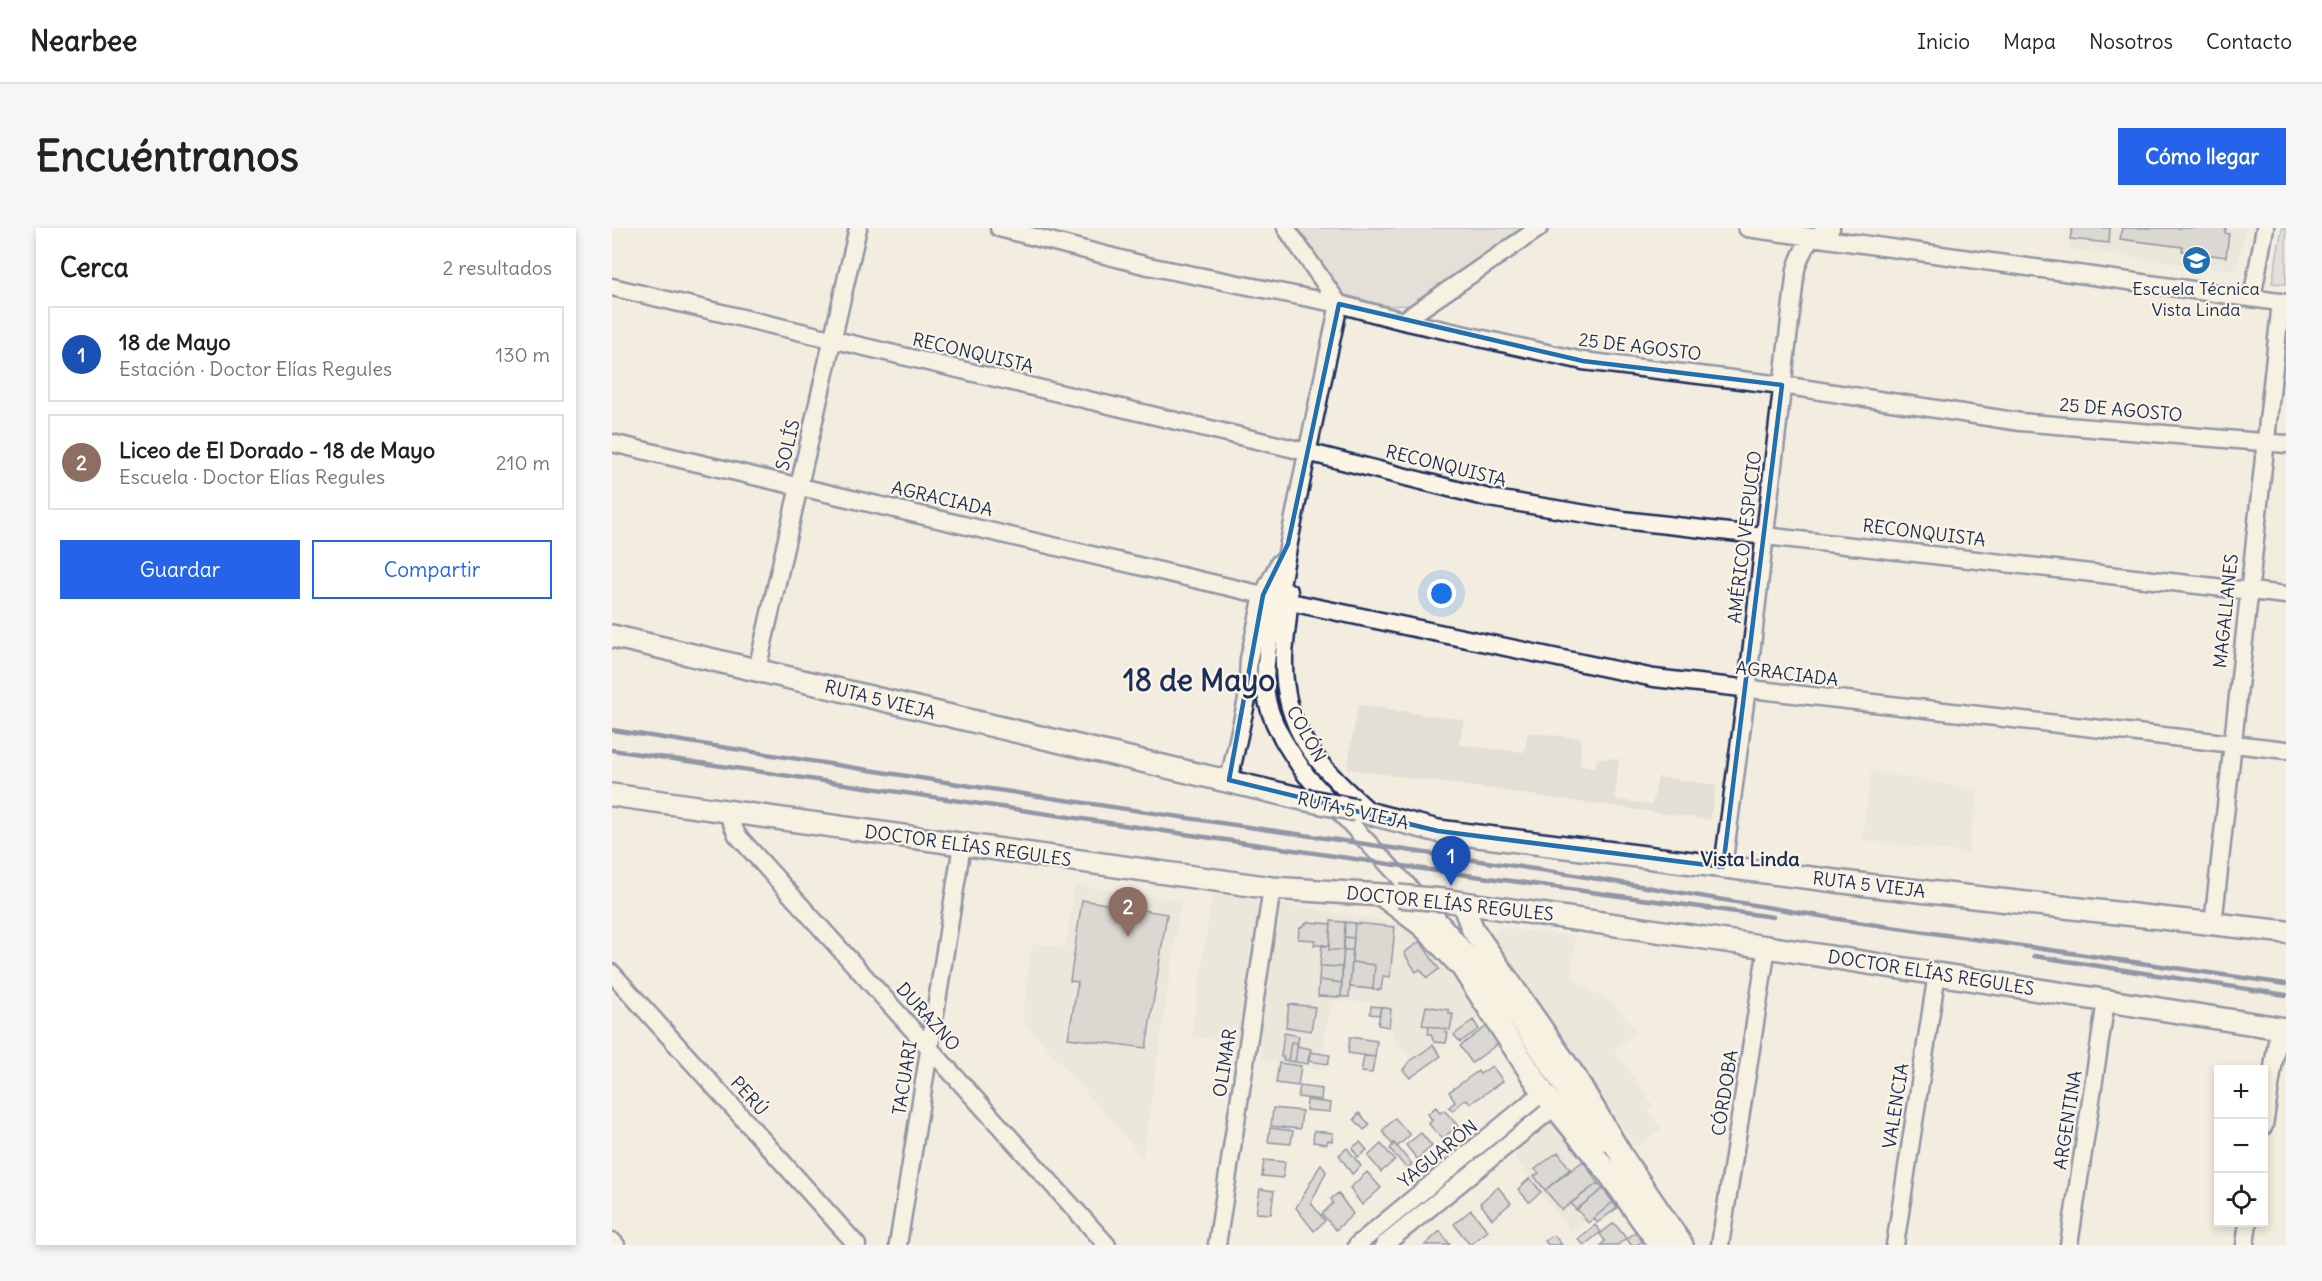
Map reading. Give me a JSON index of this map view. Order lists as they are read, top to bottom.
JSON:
{
  "streets": {
    "street": [
      "25 DE AGOSTO",
      "RECONQUISTA",
      "SOLÍS",
      "AGRACIADA",
      "AMÉRICO VESPUCIO",
      "MAGALLANES",
      "RUTA 5 VIEJA",
      "COLÓN",
      "DOCTOR ELÍAS REGULES",
      "DURAZNO",
      "OLIMAR",
      "TACUARI",
      "CÓRDOBA",
      "PERÚ",
      "VALENCIA",
      "ARGENTINA",
      "YAGUARÓN"
    ]
  },
  "crossings": [
    ["25 DE AGOSTO", "AMÉRICO VESPUCIO"],
    ["25 DE AGOSTO", "MAGALLANES"],
    ["25 DE AGOSTO", "COLÓN"],
    ["RECONQUISTA", "SOLÍS"],
    ["RECONQUISTA", "AMÉRICO VESPUCIO"],
    ["RECONQUISTA", "MAGALLANES"],
    ["RECONQUISTA", "COLÓN"],
    ["SOLÍS", "AGRACIADA"],
    ["SOLÍS", "RUTA 5 VIEJA"],
    ["AGRACIADA", "AMÉRICO VESPUCIO"],
    ["AGRACIADA", "MAGALLANES"],
    ["AGRACIADA", "COLÓN"],
    ["AMÉRICO VESPUCIO", "RUTA 5 VIEJA"],
    ["MAGALLANES", "RUTA 5 VIEJA"],
    ["RUTA 5 VIEJA", "COLÓN"],
    ["DOCTOR ELÍAS REGULES", "DURAZNO"],
    ["DOCTOR ELÍAS REGULES", "OLIMAR"],
    ["DOCTOR ELÍAS REGULES", "TACUARI"],
    ["DOCTOR ELÍAS REGULES", "CÓRDOBA"],
    ["DOCTOR ELÍAS REGULES", "VALENCIA"],
    ["DOCTOR ELÍAS REGULES", "ARGENTINA"],
    ["DURAZNO", "TACUARI"]
  ],
  "districts": ["18 de Mayo", "Vista Linda"],
  "places": {
    "school or university": ["Escuela Técnica Vista Linda"]
  },
  "page": {
    "header": "Nearbee",
    "nav": [
      "Inicio",
      "Mapa",
      "Nosotros",
      "Contacto"
    ],
    "buttons": [
      "Cómo llegar",
      ["Guardar", "Compartir"]
    ],
    "title": "Encuéntranos",
    "heading": ["Cerca", "2 resultados"],
    "list": [
      {
        "mark": "1",
        "name": "18 de Mayo",
        "note": "Estación · Doctor Elías Regules",
        "value": "130 m"
      },
      {
        "mark": "2",
        "name": "Liceo de El Dorado - 18 de Mayo",
        "note": "Escuela · Doctor Elías Regules",
        "value": "210 m"
      }
    ],
    "pins": ["1", "2"],
    "map_buttons": ["+", "−"]
  }
}
